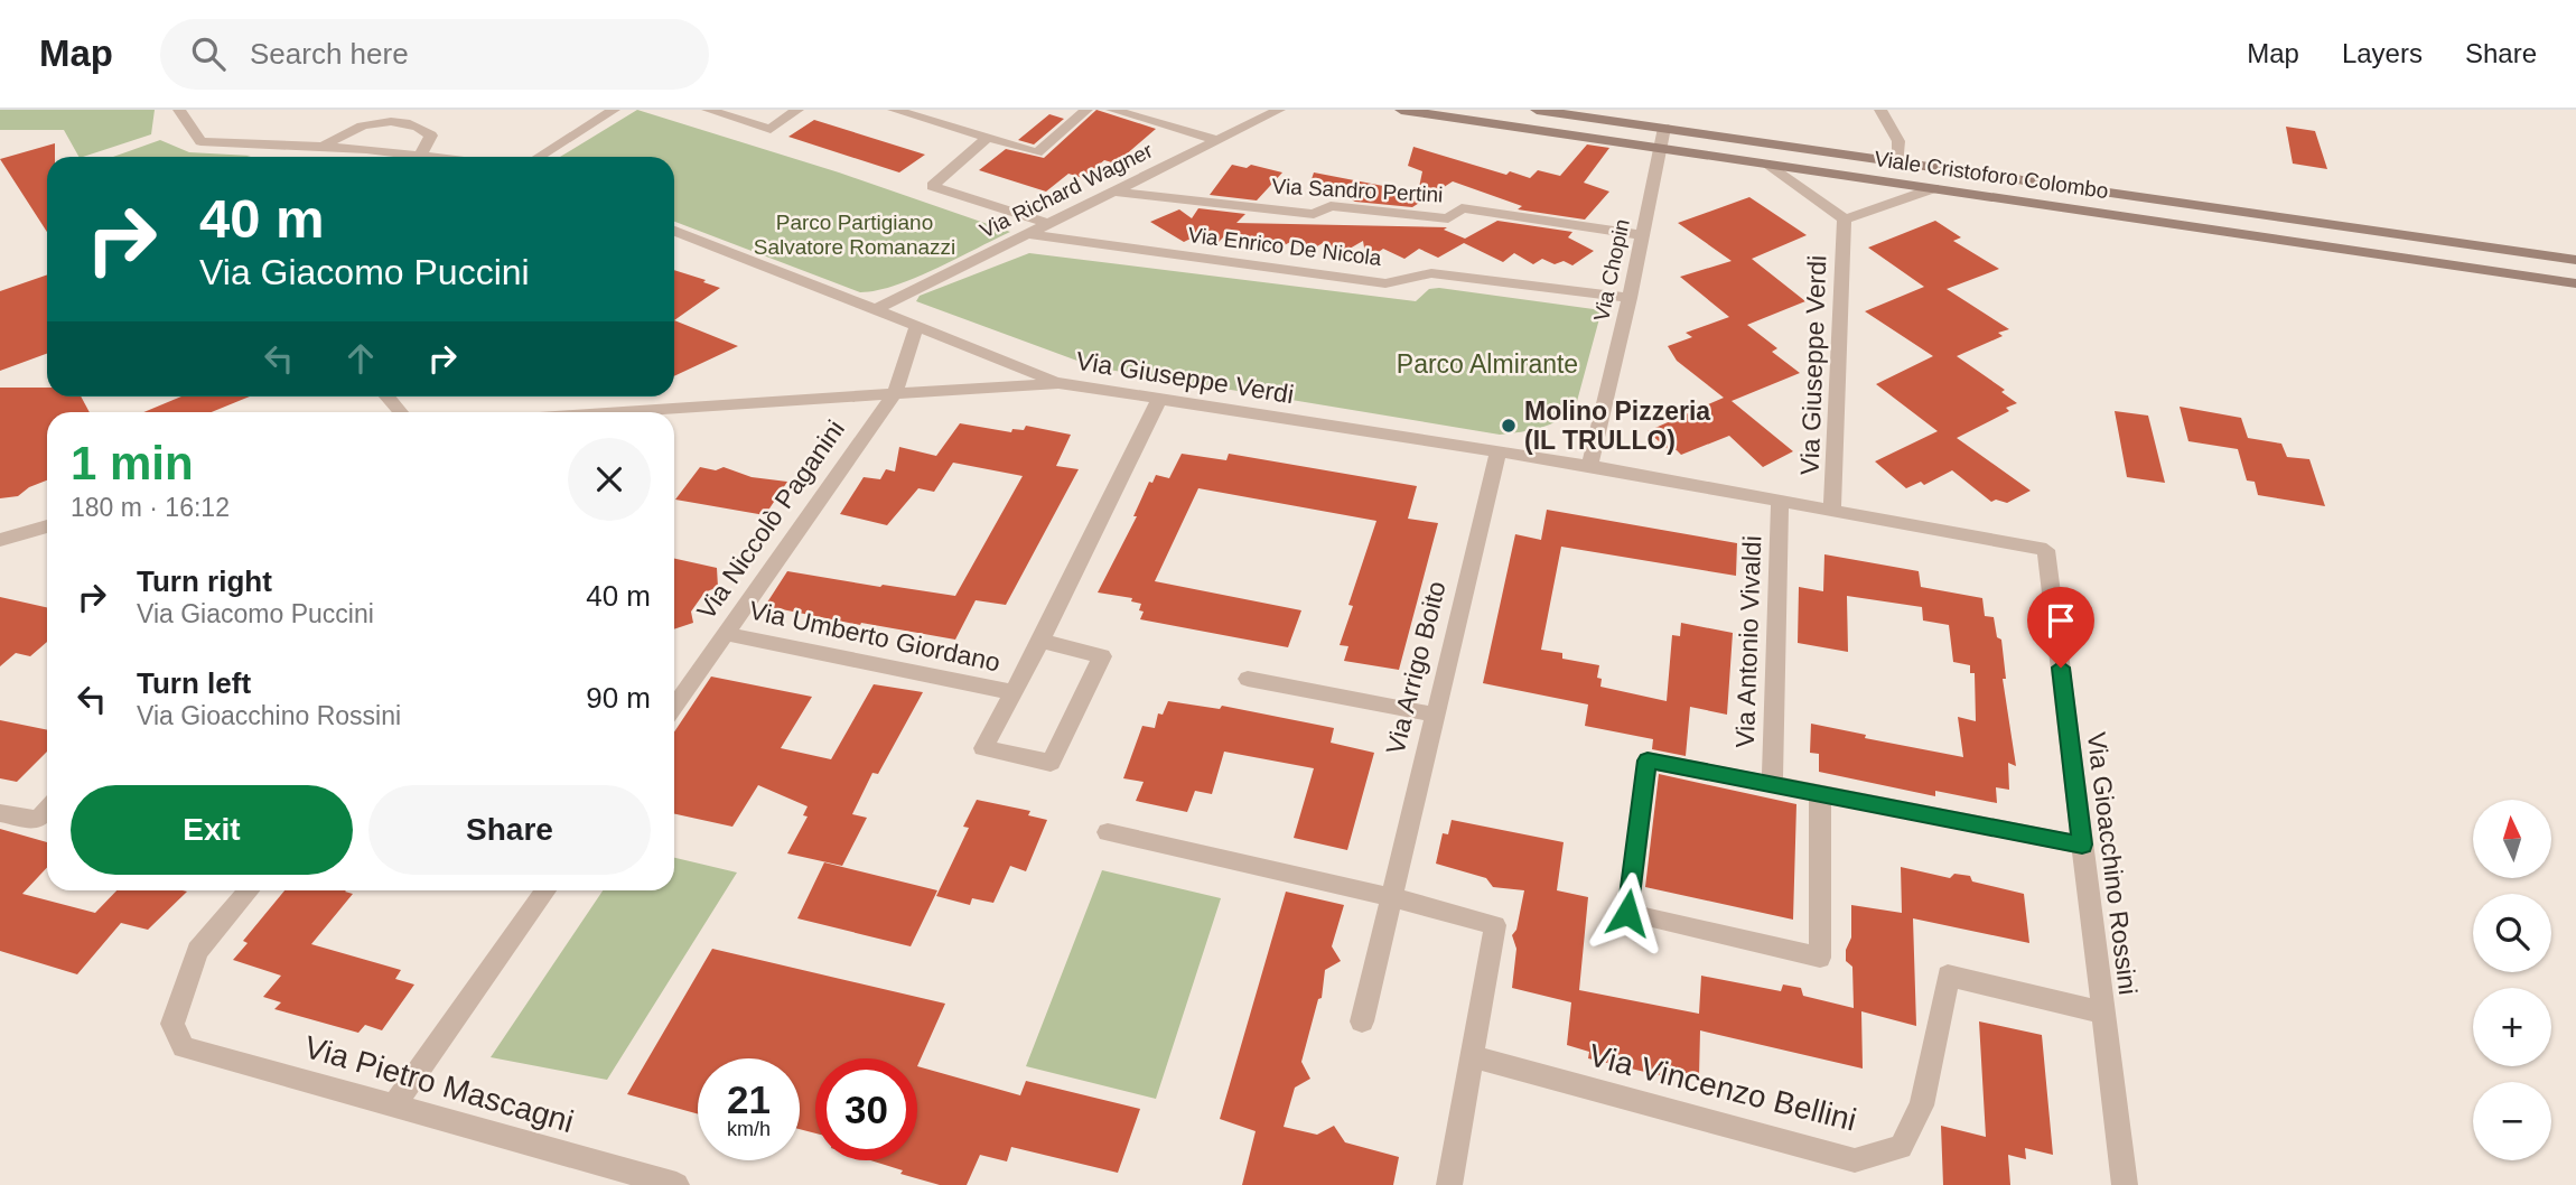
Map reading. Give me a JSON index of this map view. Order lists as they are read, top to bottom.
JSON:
{
  "streets": {
    "main road": ["Viale Cristoforo Colombo"],
    "street": [
      "Via Richard Wagner",
      "Via Sandro Pertini",
      "Via Enrico De Nicola",
      "Via Chopin",
      "Via Giuseppe Verdi",
      "Via Niccolò Paganini",
      "Via Umberto Giordano",
      "Via Antonio Vivaldi",
      "Via Arrigo Boito",
      "Via Gioacchino Rossini",
      "Via Pietro Mascagni",
      "Via Vincenzo Bellini"
    ]
  },
  "crossings": [
    ["Viale Cristoforo Colombo", "Via Chopin"],
    ["Viale Cristoforo Colombo", "Via Giuseppe Verdi"],
    ["Via Richard Wagner", "Via Sandro Pertini"],
    ["Via Richard Wagner", "Via Enrico De Nicola"],
    ["Via Sandro Pertini", "Via Chopin"],
    ["Via Enrico De Nicola", "Via Chopin"],
    ["Via Chopin", "Via Giuseppe Verdi"],
    ["Via Giuseppe Verdi", "Via Niccolò Paganini"],
    ["Via Giuseppe Verdi", "Via Antonio Vivaldi"],
    ["Via Giuseppe Verdi", "Via Arrigo Boito"],
    ["Via Giuseppe Verdi", "Via Gioacchino Rossini"],
    ["Via Niccolò Paganini", "Via Umberto Giordano"],
    ["Via Gioacchino Rossini", "Via Vincenzo Bellini"]
  ],
  "parks": ["Parco Partigiano Salvatore Romanazzi", "Parco Almirante"],
  "places": ["Molino Pizzeria (IL TRULLO)"],
  "north": "top",
  "page": {
    "header": "Map",
    "search": "Search here",
    "nav": ["Map", "Layers", "Share"],
    "turn": ["40 m", "Via Giacomo Puccini"],
    "heading": ["1 min", "180 m · 16:12"],
    "list": [
      {
        "name": "Turn right",
        "note": "Via Giacomo Puccini",
        "value": "40 m"
      },
      {
        "name": "Turn left",
        "note": "Via Gioacchino Rossini",
        "value": "90 m"
      }
    ],
    "buttons": ["Exit", "Share"],
    "map_buttons": ["+", "−"],
    "speed": "21 km/h",
    "limit": "30"
  }
}
